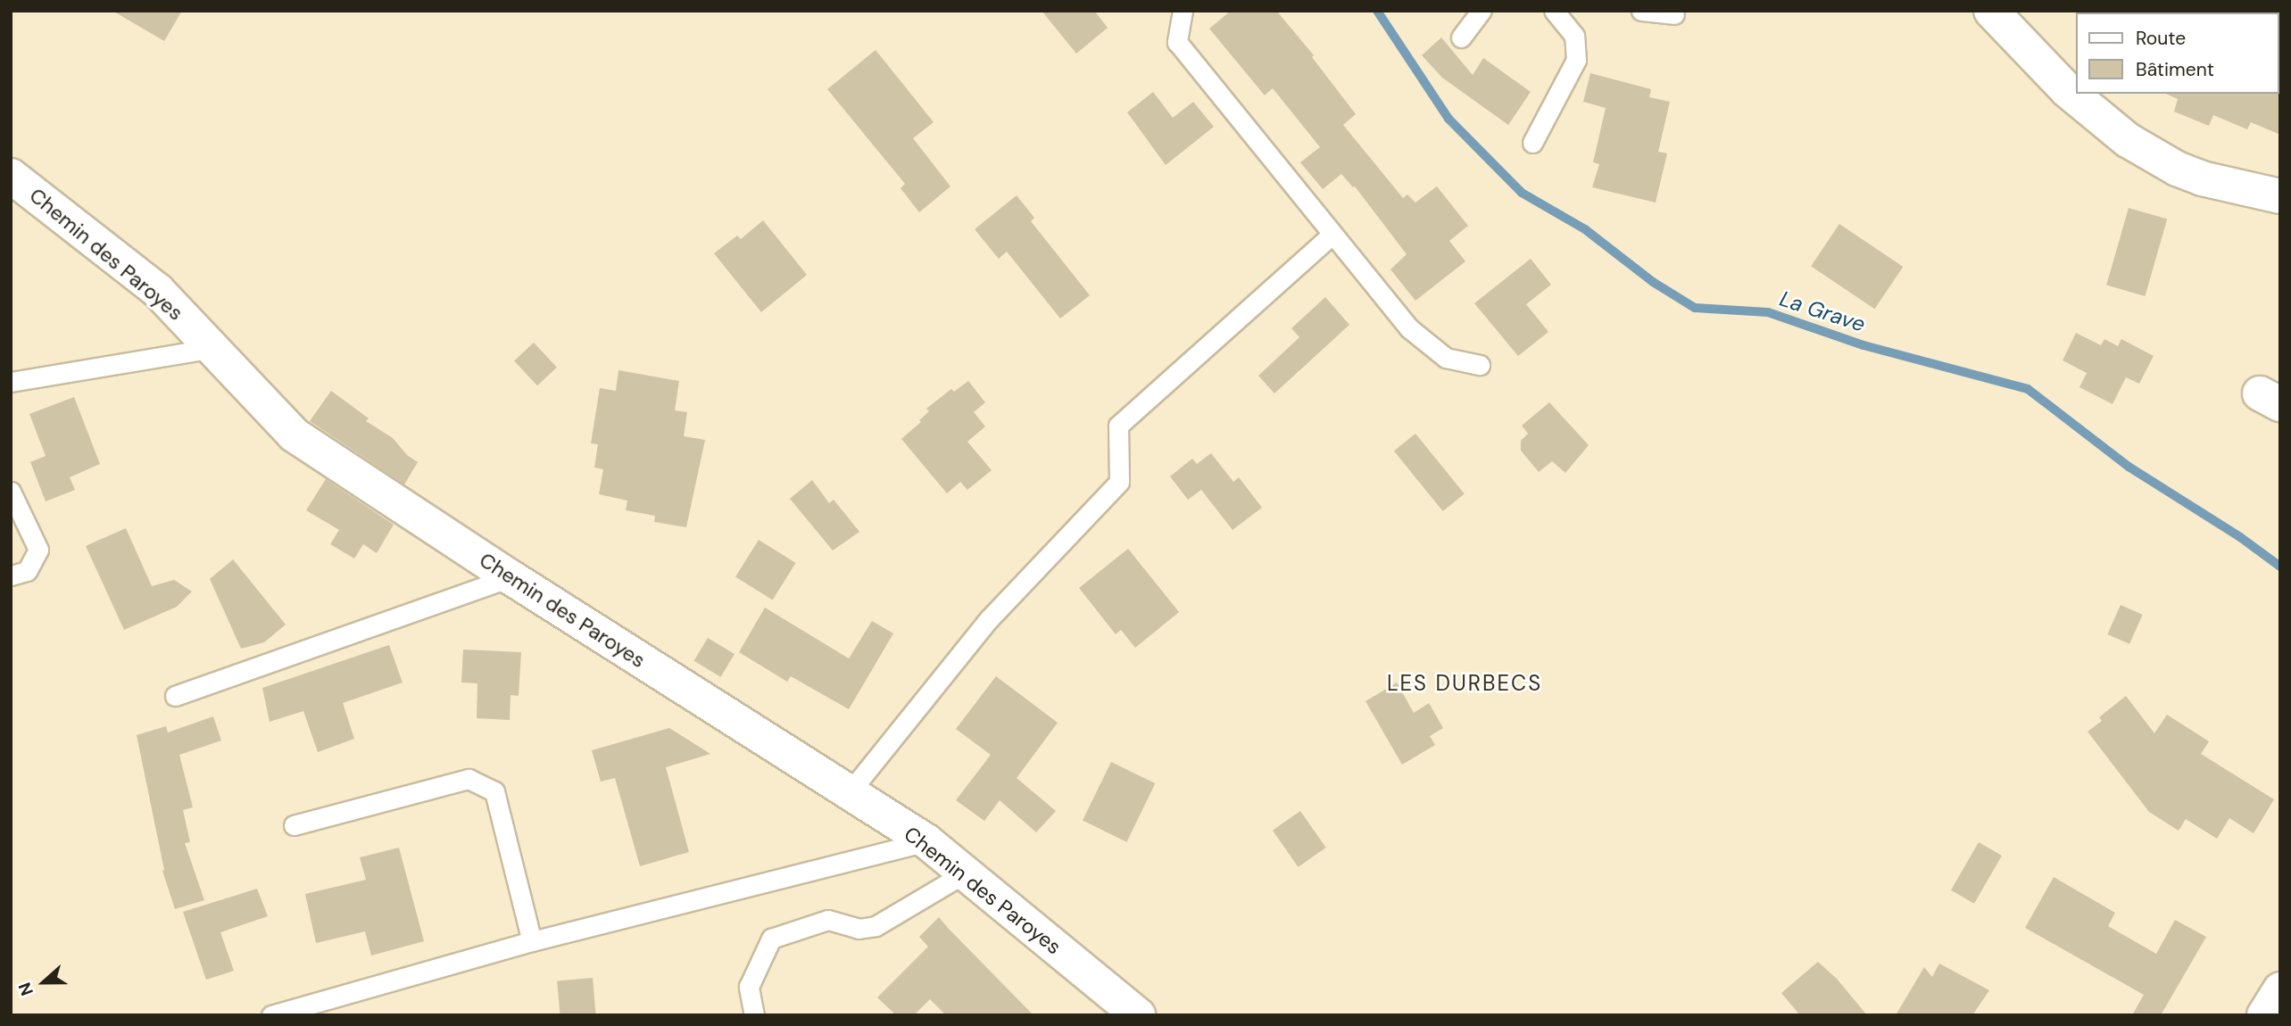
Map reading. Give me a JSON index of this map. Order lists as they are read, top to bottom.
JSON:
{
  "streets": {
    "street": ["Chemin des Paroyes"]
  },
  "districts": ["LES DURBECS"],
  "water": ["La Grave"],
  "legend": ["Route", "Bâtiment"],
  "north": "left"
}
